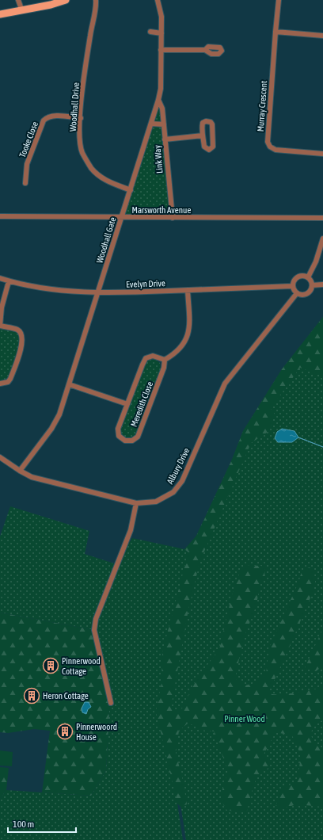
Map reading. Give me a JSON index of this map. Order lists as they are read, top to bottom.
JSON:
{
  "streets": {
    "street": [
      "Murray Crescent",
      "Woodhall Drive",
      "Tooke Close",
      "Link Way",
      "Marsworth Avenue",
      "Woodhall Gate",
      "Evelyn Drive",
      "Meredith Close",
      "Albury Drive"
    ]
  },
  "crossings": [
    ["Woodhall Drive", "Tooke Close"],
    ["Woodhall Drive", "Woodhall Gate"],
    ["Link Way", "Marsworth Avenue"],
    ["Link Way", "Woodhall Gate"],
    ["Marsworth Avenue", "Woodhall Gate"],
    ["Woodhall Gate", "Evelyn Drive"],
    ["Woodhall Gate", "Meredith Close"],
    ["Woodhall Gate", "Albury Drive"],
    ["Evelyn Drive", "Albury Drive"]
  ],
  "parks": ["Pinner Wood"],
  "places": {
    "building": ["Pinnerwood Cottage", "Heron Cottage", "Pinnerwoord House"]
  },
  "scale_bar": "100 m"
}
